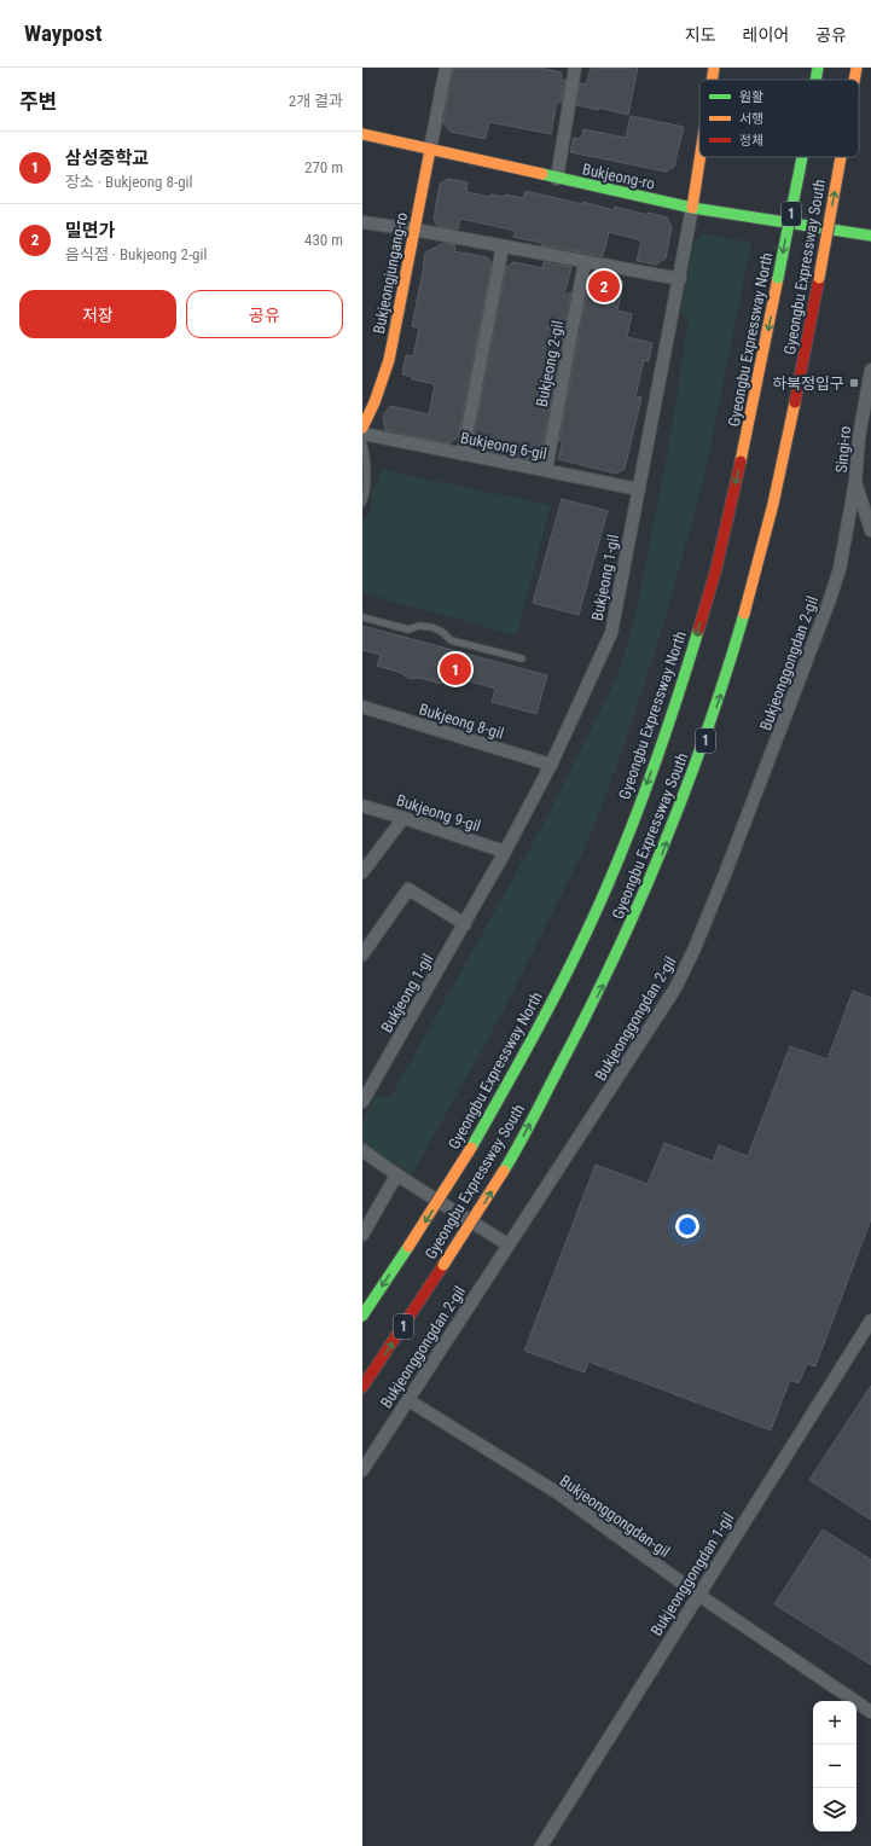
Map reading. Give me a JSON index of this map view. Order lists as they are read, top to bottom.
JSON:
{
  "streets": {
    "main road": [
      "Bukjeong-ro",
      "1",
      "Gyeongbu Expressway South",
      "Bukjeongjungang-ro",
      "Gyeongbu Expressway North"
    ],
    "street": [
      "Bukjeong 2-gil",
      "Bukjeong 6-gil",
      "Singi-ro",
      "Bukjeong 1-gil",
      "Bukjeonggongdan 2-gil",
      "Bukjeong 8-gil",
      "Bukjeong 9-gil",
      "Bukjeonggongdan-gil",
      "Bukjeonggongdan 1-gil"
    ]
  },
  "crossings": [
    ["Bukjeong-ro", "Bukjeongjungang-ro"],
    ["Bukjeong-ro", "Bukjeong 1-gil"],
    ["Bukjeong 2-gil", "Bukjeong 6-gil"],
    ["Bukjeong 6-gil", "Bukjeong 1-gil"],
    ["Singi-ro", "Bukjeonggongdan 2-gil"],
    ["Bukjeong 1-gil", "Bukjeong 8-gil"],
    ["Bukjeong 1-gil", "Bukjeong 9-gil"],
    ["Bukjeonggongdan 2-gil", "Bukjeonggongdan-gil"],
    ["Bukjeonggongdan-gil", "Bukjeonggongdan 1-gil"]
  ],
  "one_way": ["Gyeongbu Expressway South", "Gyeongbu Expressway North"],
  "places": {
    "transit": ["하북정입구"]
  },
  "legend": ["원활", "서행", "정체"],
  "page": {
    "header": "Waypost",
    "nav": ["지도", "레이어", "공유"],
    "heading": ["주변", "2개 결과"],
    "list": [
      {
        "mark": "1",
        "name": "삼성중학교",
        "note": "장소 · Bukjeong 8-gil",
        "value": "270 m"
      },
      {
        "mark": "2",
        "name": "밀면가",
        "note": "음식점 · Bukjeong 2-gil",
        "value": "430 m"
      }
    ],
    "pins": ["2", "1"],
    "buttons": ["저장", "공유"],
    "map_buttons": ["+", "−"]
  }
}
